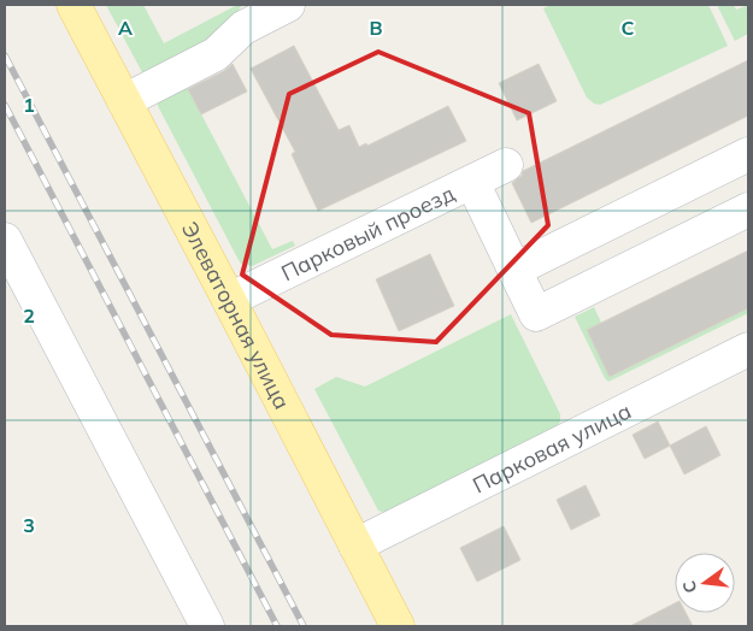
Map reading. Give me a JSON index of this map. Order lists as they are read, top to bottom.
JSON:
{
  "streets": {
    "main road": ["Элеваторная улица"],
    "street": ["Парковый проезд", "Парковая улица"]
  },
  "crossings": [
    ["Парковый проезд", "Элеваторная улица"],
    ["Элеваторная улица", "Парковая улица"]
  ],
  "north": "left",
  "grid": {
    "columns": ["A", "B", "C"],
    "rows": ["1", "2", "3"]
  }
}
